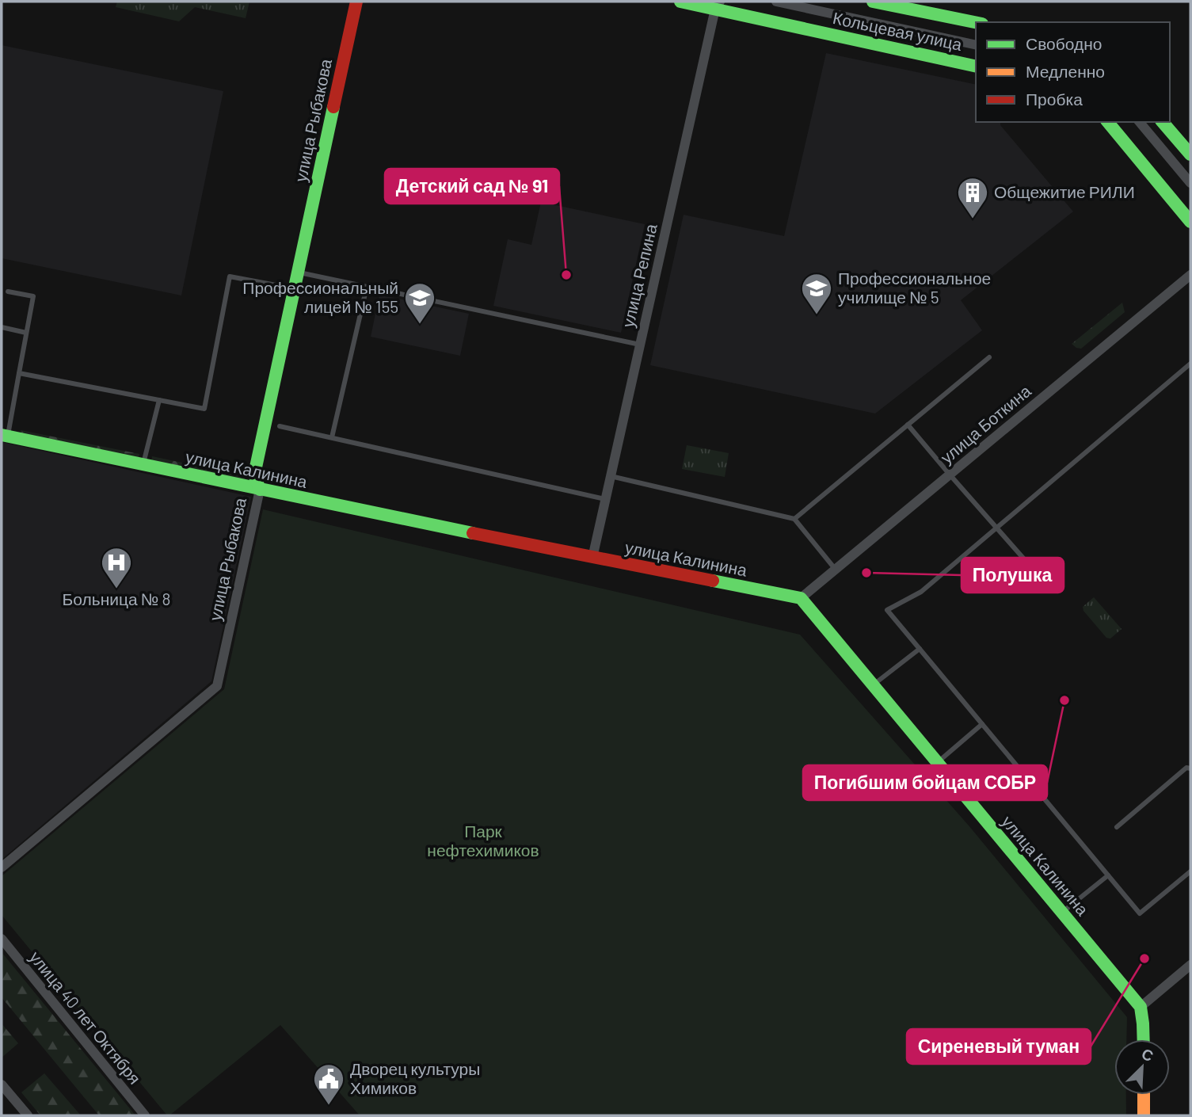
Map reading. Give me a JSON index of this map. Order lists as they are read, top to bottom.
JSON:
{
  "streets": {
    "street": [
      "Кольцевая улица",
      "улица Рыбакова",
      "улица Репина",
      "улица Боткина",
      "улица Калинина",
      "улица 40 лет Октября"
    ]
  },
  "crossings": [
    ["Кольцевая улица", "улица Репина"],
    ["улица Рыбакова", "улица Калинина"],
    ["улица Репина", "улица Калинина"],
    ["улица Боткина", "улица Калинина"]
  ],
  "parks": ["Парк нефтехимиков"],
  "places": {
    "building": ["Общежитие РИЛИ"],
    "other": [
      "Детский сад № 91",
      "Полушка",
      "Погибшим бойцам СОБР",
      "Сиреневый туман"
    ],
    "school or university": ["Профессиональное училище № 5", "Профессиональный лицей № 155"],
    "hospital": ["Больница № 8"],
    "public building": ["Дворец культуры Химиков"]
  },
  "legend": ["Свободно", "Медленно", "Пробка"],
  "north": "top right"
}
